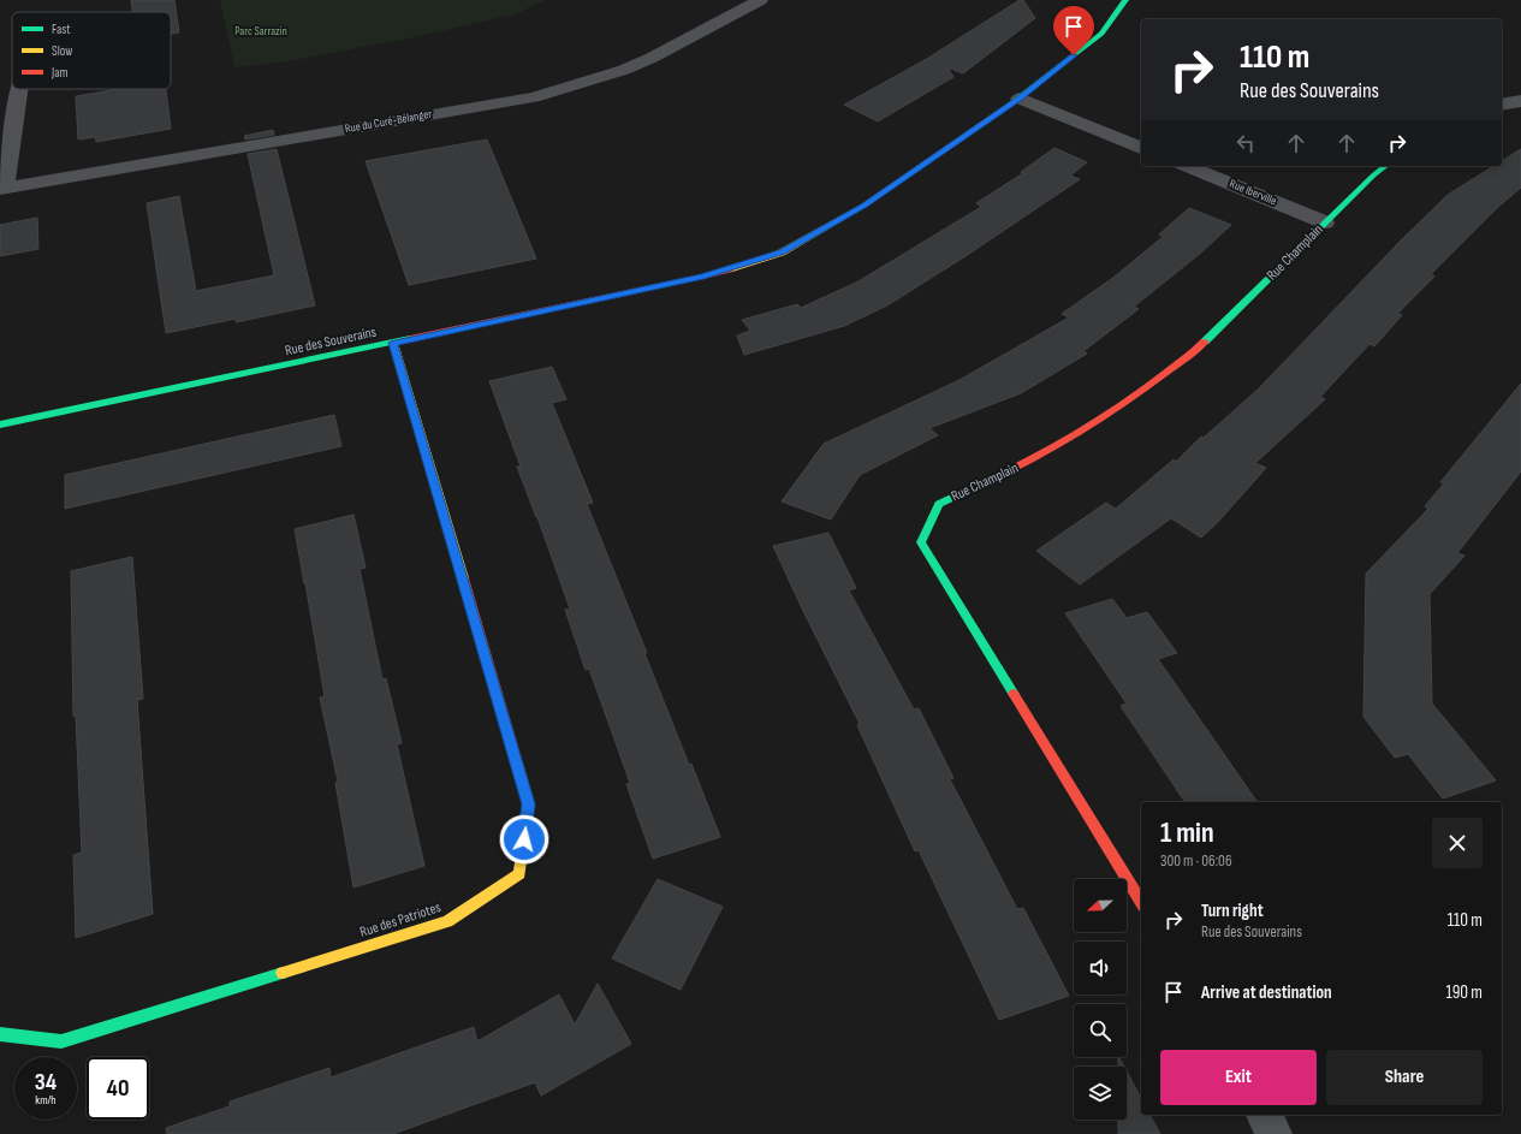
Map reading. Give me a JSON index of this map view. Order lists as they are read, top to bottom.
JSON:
{
  "streets": {
    "street": [
      "Rue du Curé-Bélanger",
      "Rue Iberville",
      "Rue Champlain",
      "Rue des Souverains",
      "Rue des Patriotes"
    ]
  },
  "crossings": [
    ["Rue Iberville", "Rue Champlain"],
    ["Rue des Souverains", "Rue des Patriotes"]
  ],
  "parks": ["Parc Sarrazin"],
  "legend": ["Fast", "Slow", "Jam"],
  "north": "left",
  "page": {
    "turn": ["110 m", "Rue des Souverains"],
    "heading": ["1 min", "300 m · 06:06"],
    "list": [
      {
        "name": "Turn right",
        "note": "Rue des Souverains",
        "value": "110 m"
      },
      {
        "name": "Arrive at destination",
        "value": "190 m"
      }
    ],
    "buttons": ["Exit", "Share"],
    "speed": "34 km/h",
    "limit": "40"
  }
}
